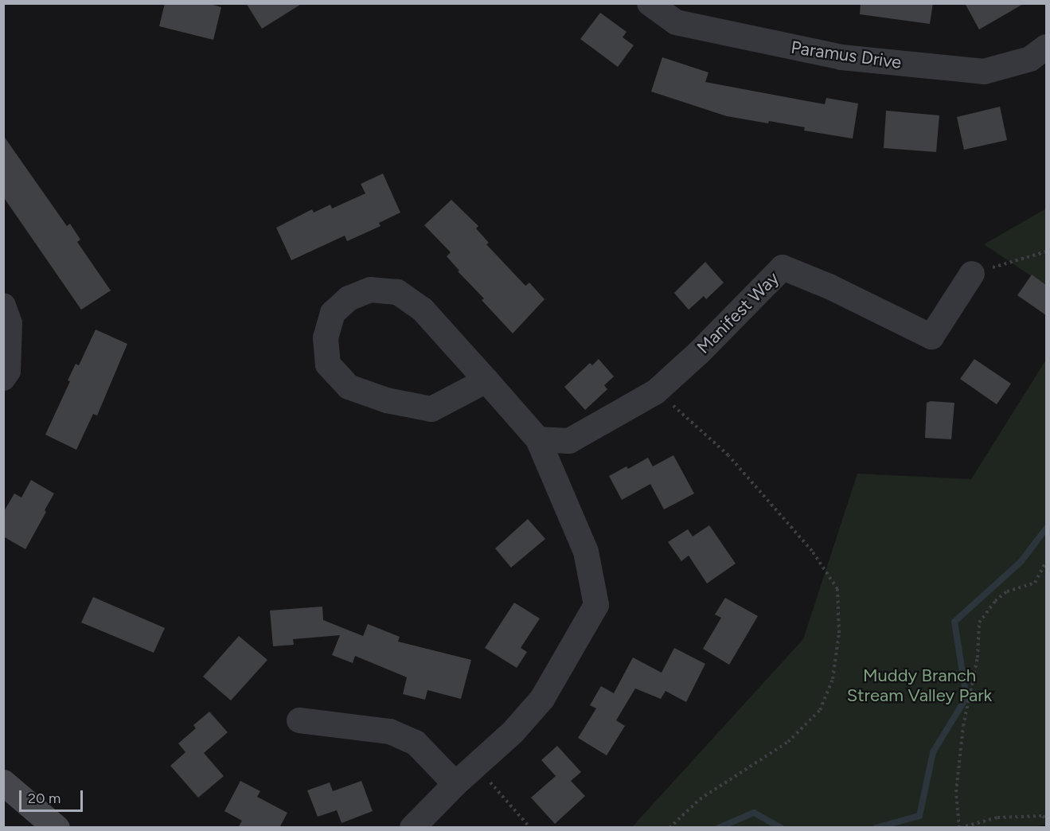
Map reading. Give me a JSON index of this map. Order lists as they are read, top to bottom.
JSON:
{
  "streets": {
    "street": ["Paramus Drive", "Manifest Way"]
  },
  "parks": ["Muddy Branch Stream Valley Park"],
  "scale_bar": "20 m"
}
